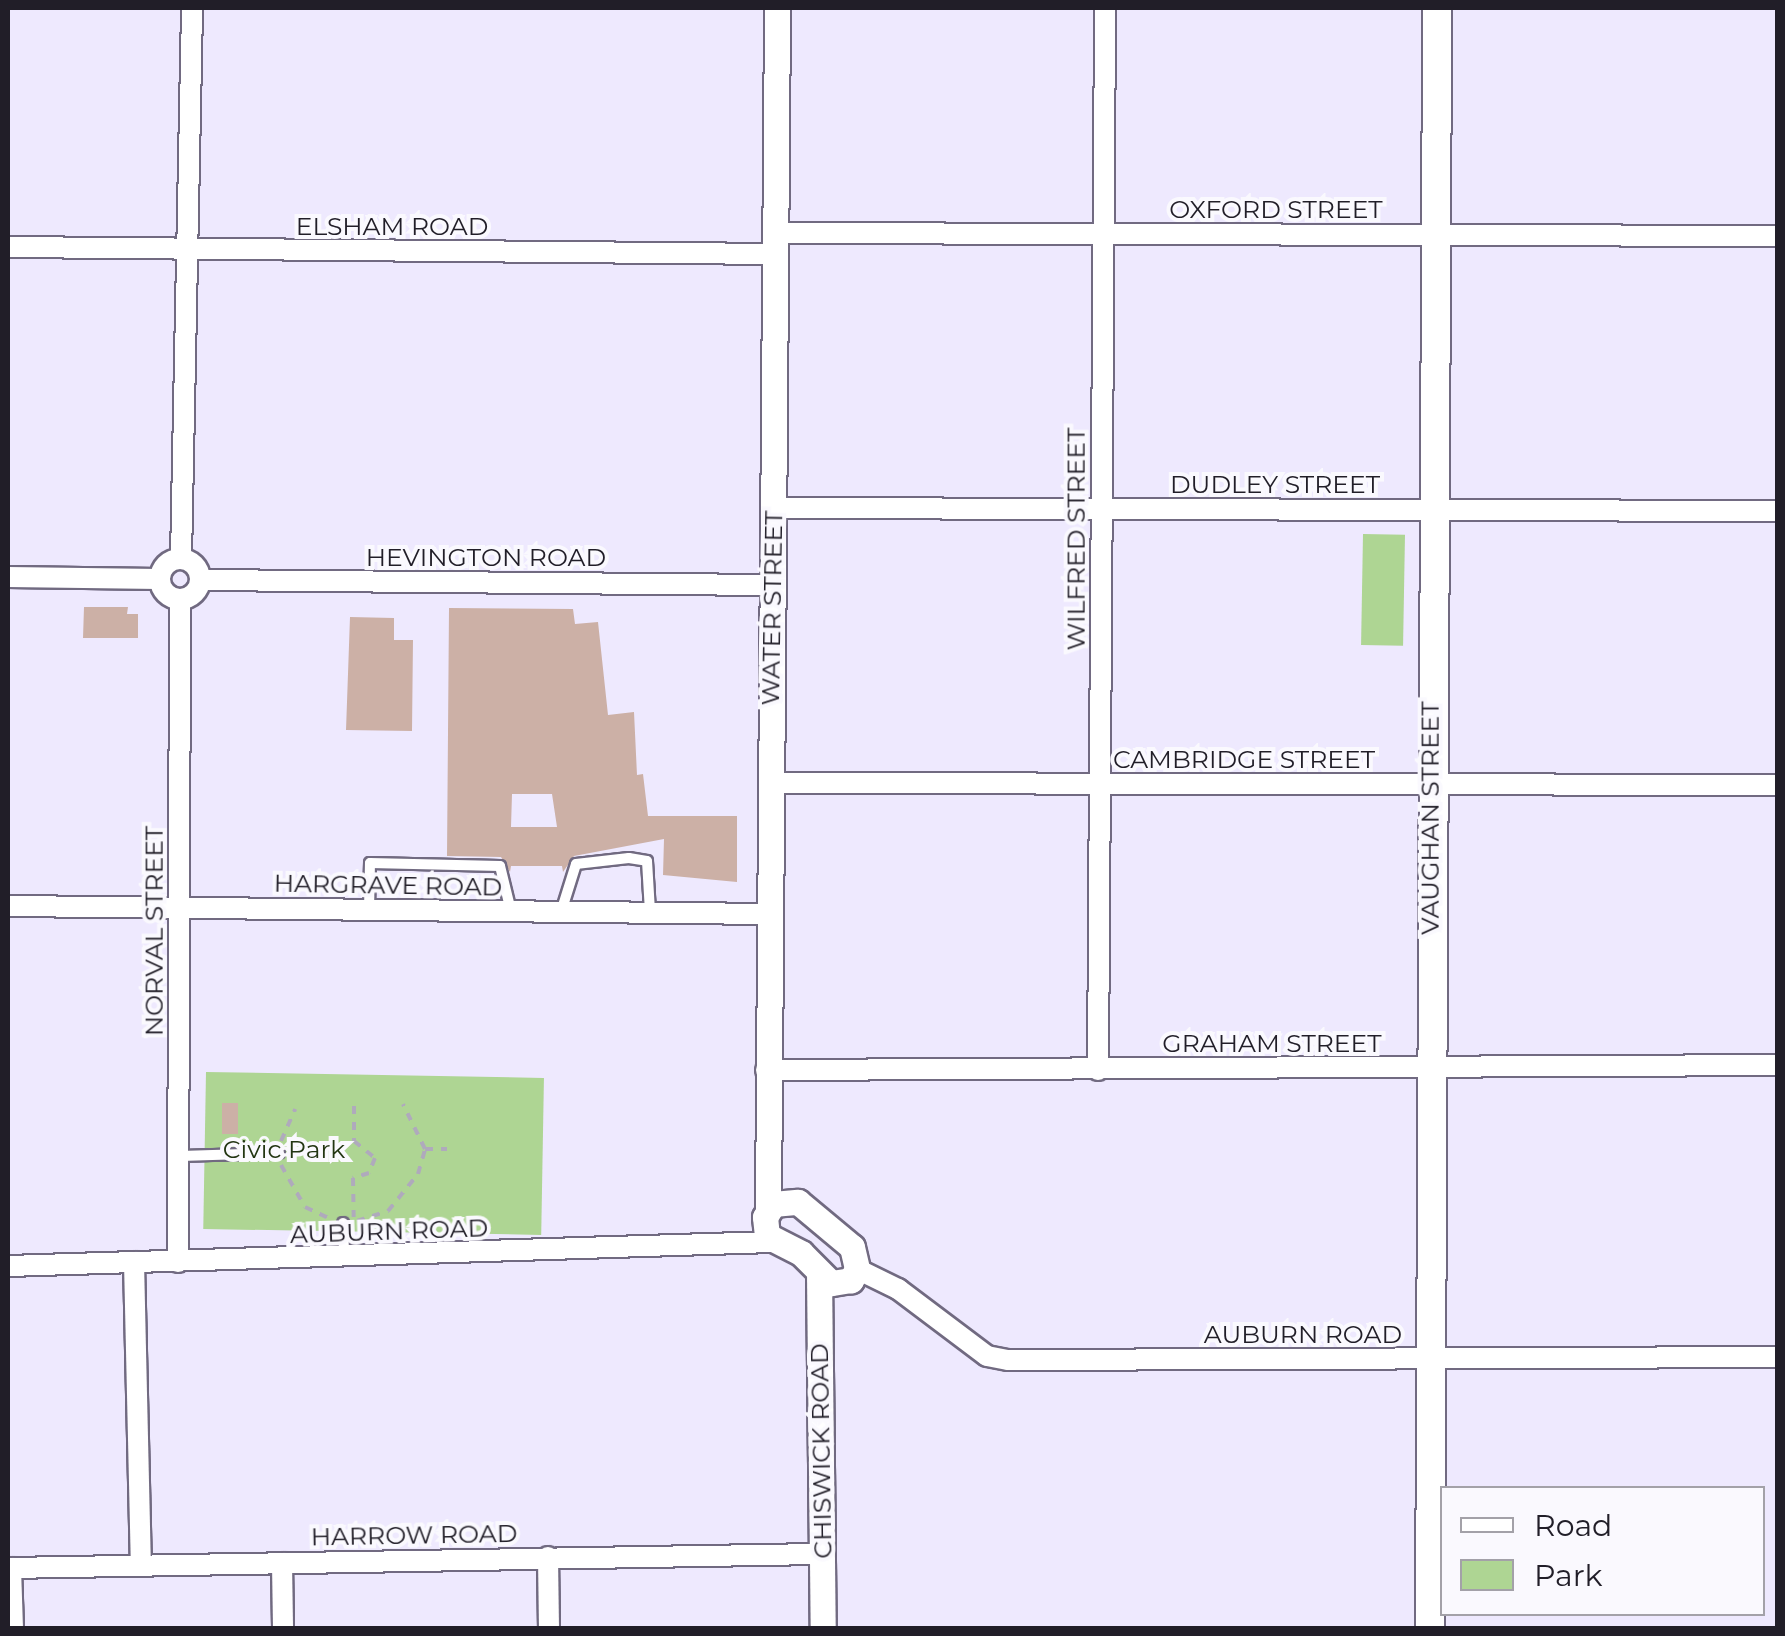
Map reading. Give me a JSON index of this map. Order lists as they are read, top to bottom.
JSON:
{
  "streets": {
    "main road": ["VAUGHAN STREET"],
    "street": [
      "OXFORD STREET",
      "ELSHAM ROAD",
      "DUDLEY STREET",
      "WILFRED STREET",
      "HEVINGTON ROAD",
      "WATER STREET",
      "CAMBRIDGE STREET",
      "HARGRAVE ROAD",
      "NORVAL STREET",
      "GRAHAM STREET",
      "AUBURN ROAD",
      "CHISWICK ROAD",
      "HARROW ROAD"
    ]
  },
  "crossings": [
    ["OXFORD STREET", "ELSHAM ROAD"],
    ["OXFORD STREET", "WILFRED STREET"],
    ["OXFORD STREET", "WATER STREET"],
    ["OXFORD STREET", "VAUGHAN STREET"],
    ["ELSHAM ROAD", "WATER STREET"],
    ["DUDLEY STREET", "WILFRED STREET"],
    ["DUDLEY STREET", "WATER STREET"],
    ["DUDLEY STREET", "VAUGHAN STREET"],
    ["WILFRED STREET", "CAMBRIDGE STREET"],
    ["WILFRED STREET", "GRAHAM STREET"],
    ["HEVINGTON ROAD", "WATER STREET"],
    ["HEVINGTON ROAD", "NORVAL STREET"],
    ["WATER STREET", "CAMBRIDGE STREET"],
    ["WATER STREET", "HARGRAVE ROAD"],
    ["WATER STREET", "GRAHAM STREET"],
    ["WATER STREET", "AUBURN ROAD"],
    ["CAMBRIDGE STREET", "VAUGHAN STREET"],
    ["VAUGHAN STREET", "GRAHAM STREET"],
    ["VAUGHAN STREET", "AUBURN ROAD"],
    ["HARGRAVE ROAD", "NORVAL STREET"],
    ["NORVAL STREET", "AUBURN ROAD"],
    ["CHISWICK ROAD", "HARROW ROAD"]
  ],
  "parks": ["Civic Park"],
  "legend": ["Road", "Park"]
}
